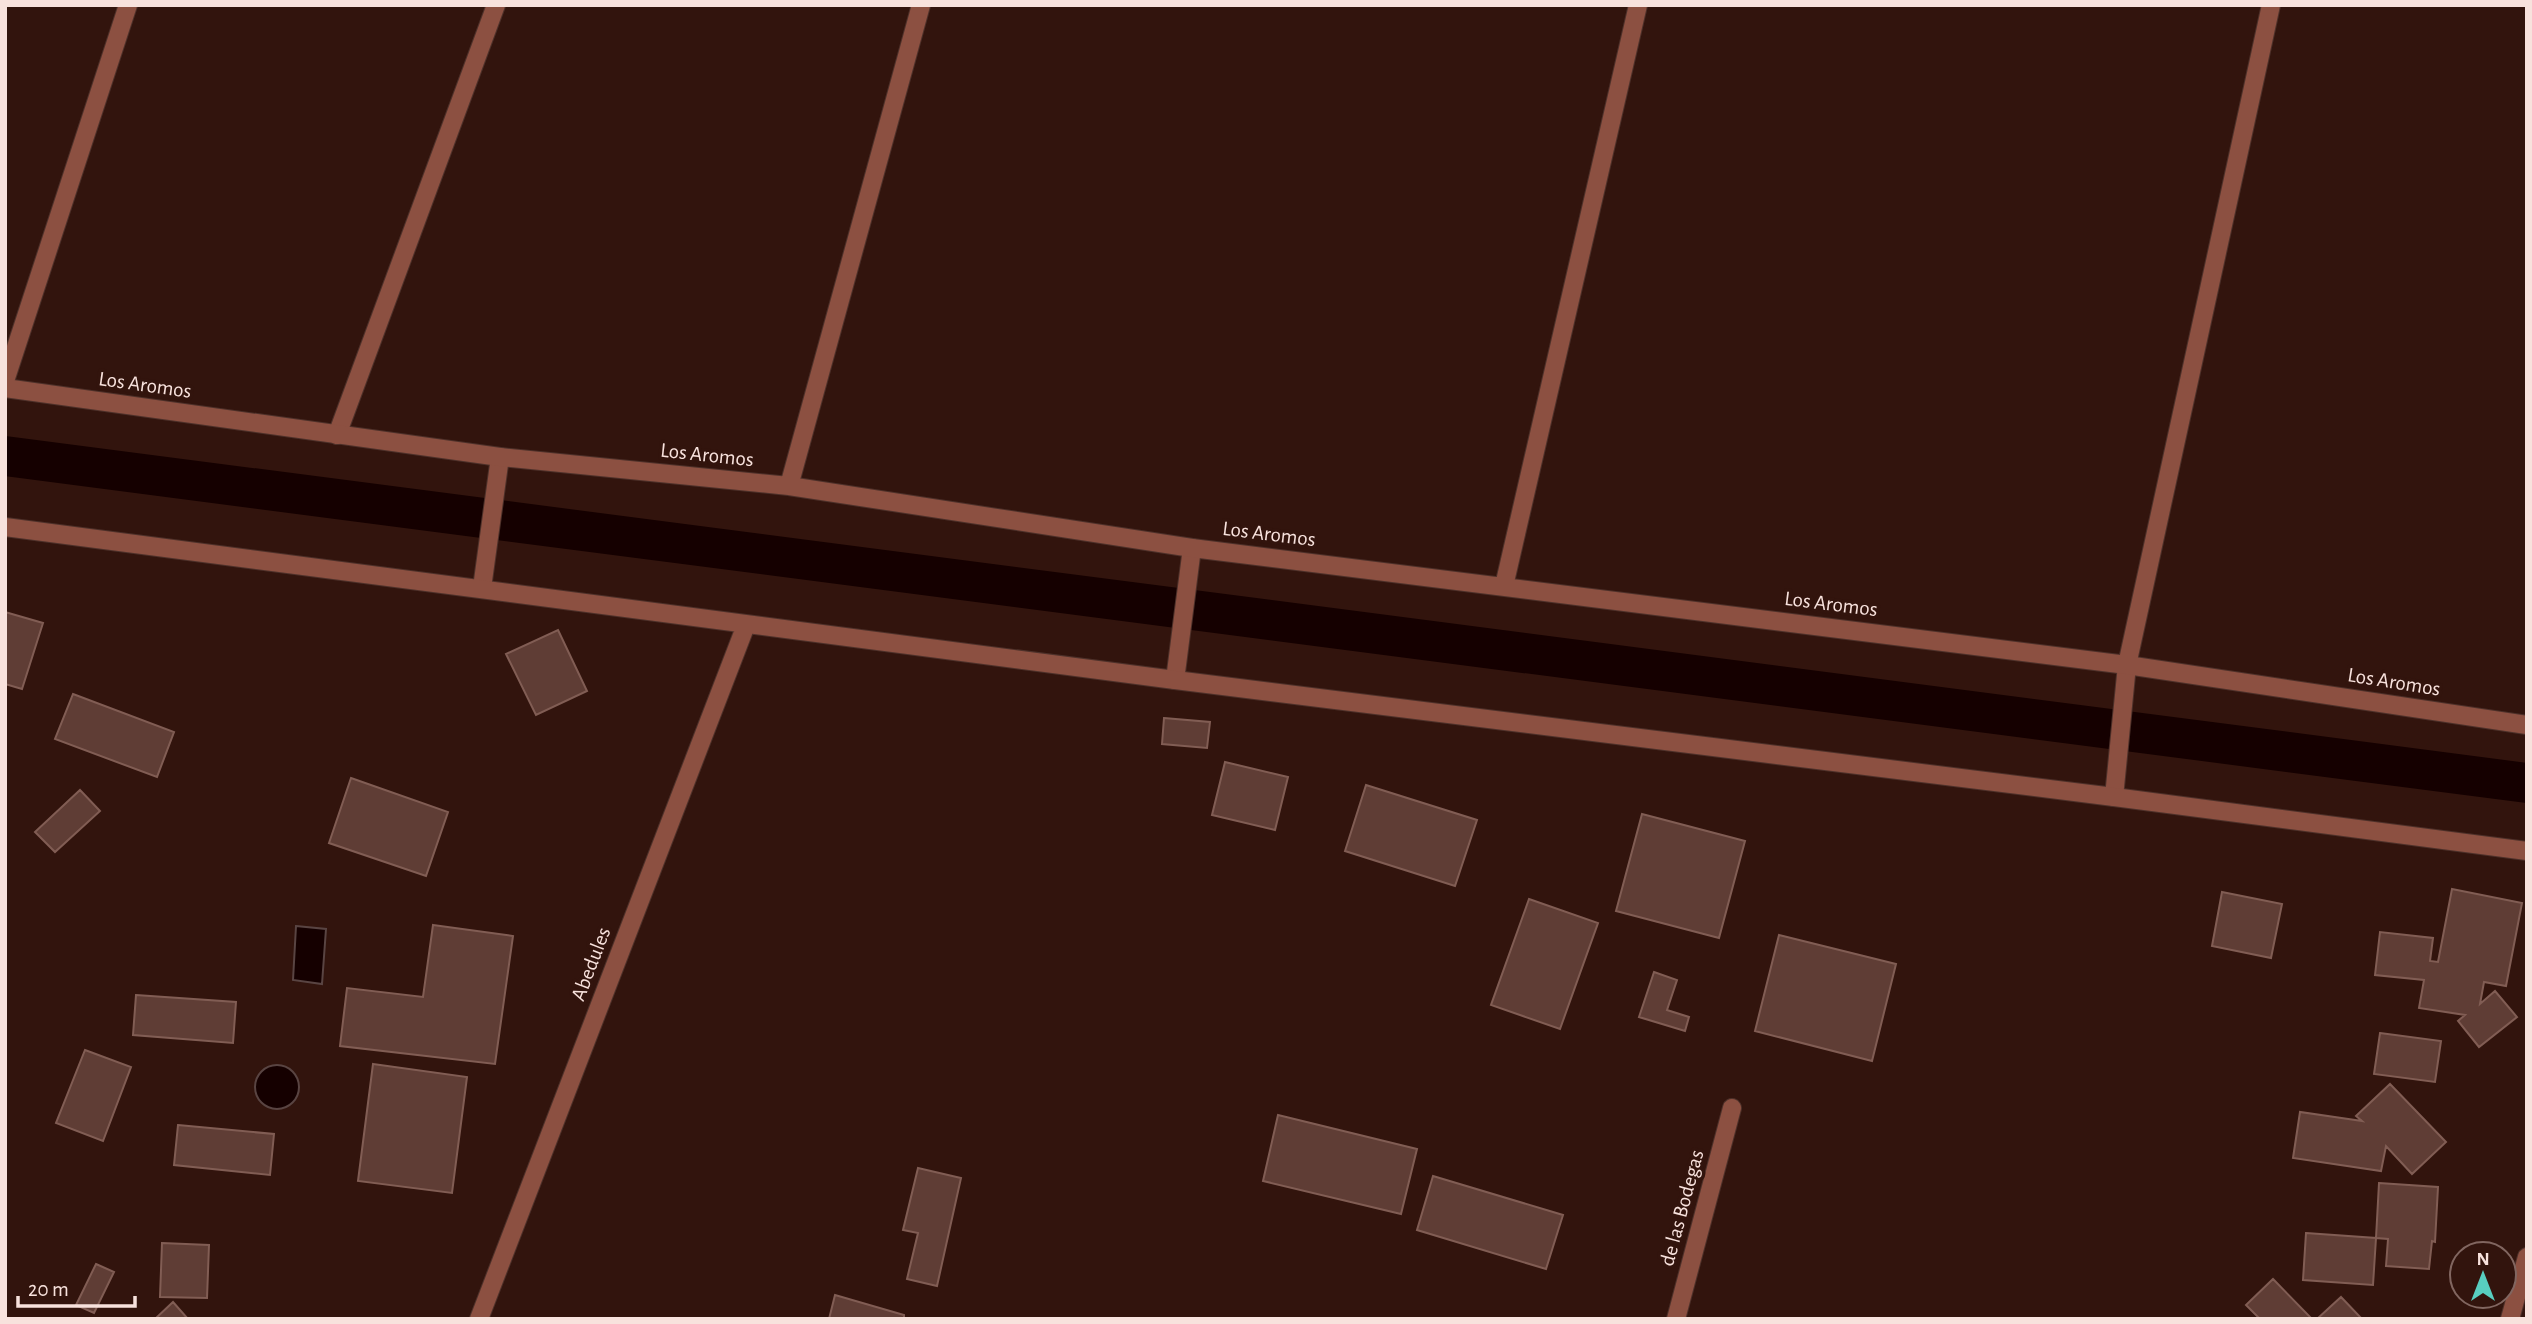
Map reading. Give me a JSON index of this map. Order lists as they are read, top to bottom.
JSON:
{
  "streets": {
    "street": ["Los Aromos", "Abedules", "de las Bodegas"]
  },
  "scale_bar": "20 m",
  "north": "top"
}
